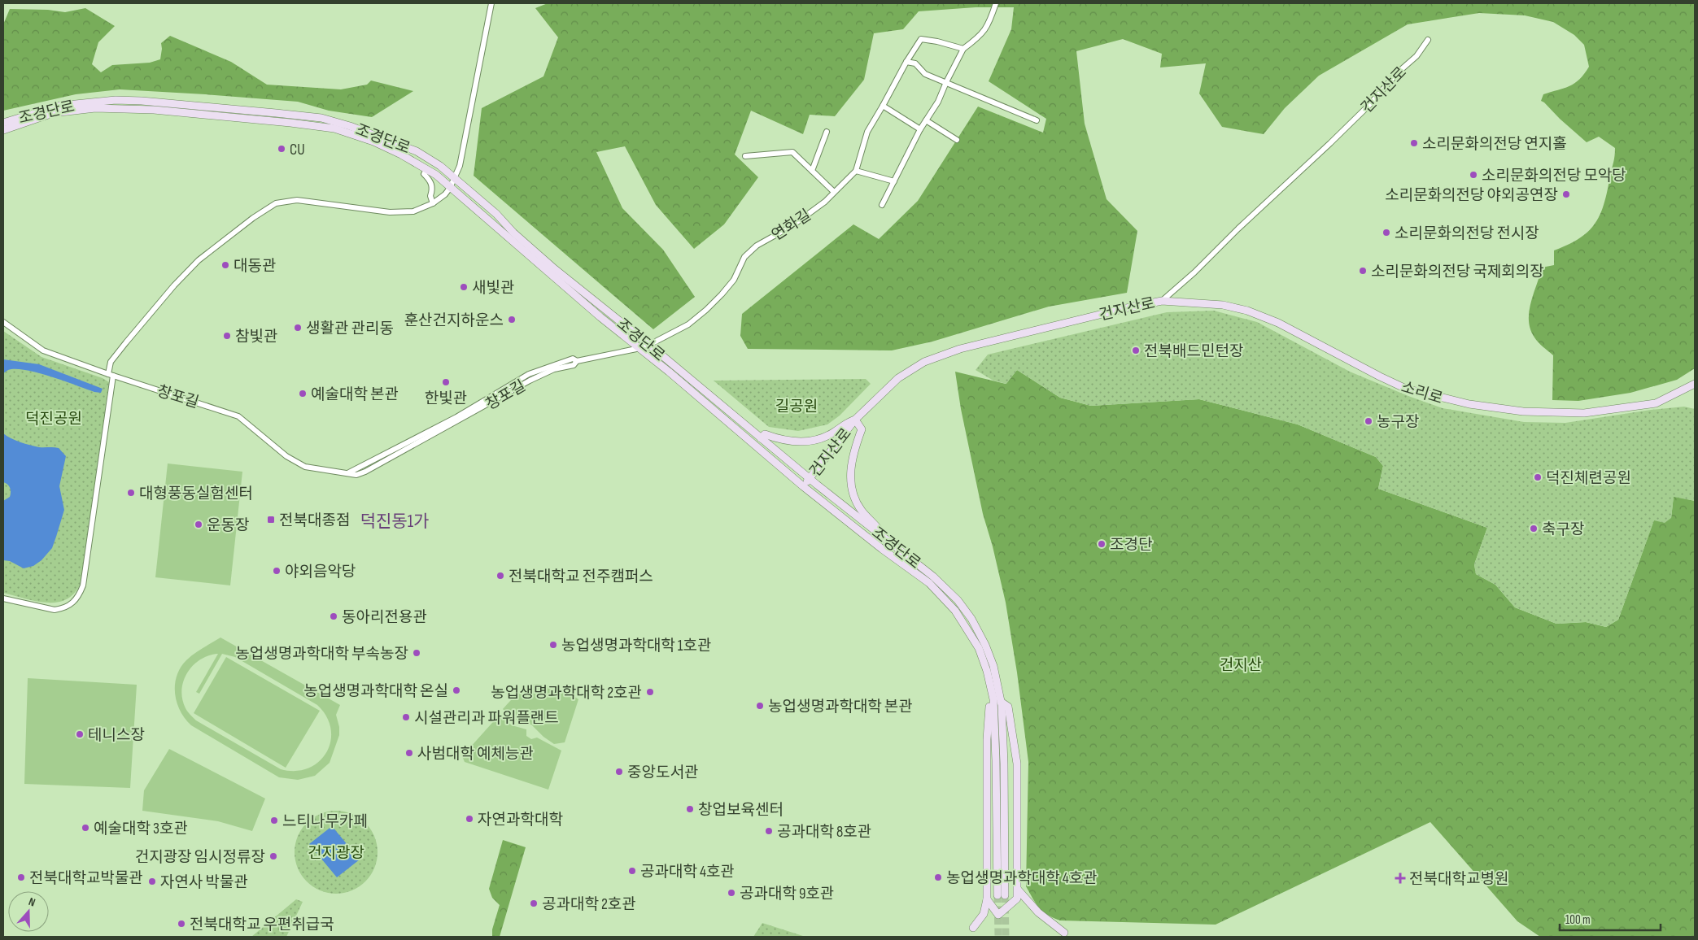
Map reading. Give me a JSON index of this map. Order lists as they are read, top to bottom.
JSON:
{
  "streets": {
    "street": [
      "건지산로",
      "조경단로",
      "연화길",
      "소리로",
      "창포길"
    ]
  },
  "crossings": [
    ["건지산로", "조경단로"],
    ["건지산로", "소리로"],
    ["조경단로", "연화길"],
    ["조경단로", "창포길"],
    ["연화길", "창포길"]
  ],
  "districts": ["덕진동1가"],
  "parks": [
    "길공원",
    "덕진공원",
    "건지산",
    "건지광장"
  ],
  "places": {
    "other": [
      "소리문화의전당 연지홀",
      "CU",
      "소리문화의전당 모악당",
      "소리문화의전당 야외공연장",
      "소리문화의전당 전시장",
      "대동관",
      "소리문화의전당 국제회의장",
      "새빛관",
      "훈산건지하운스",
      "생활관 관리동",
      "참빛관",
      "전북배드민턴장",
      "한빛관",
      "예술대학 본관",
      "농구장",
      "덕진체련공원",
      "대형풍동실험센터",
      "운동장",
      "축구장",
      "조경단",
      "야외음악당",
      "전북대학교 전주캠퍼스",
      "동아리전용관",
      "농업생명과학대학 1호관",
      "농업생명과학대학 부속농장",
      "농업생명과학대학 온실",
      "농업생명과학대학 2호관",
      "농업생명과학대학 본관",
      "시설관리과 파워플랜트",
      "테니스장",
      "사범대학 예체능관",
      "중앙도서관",
      "창업보육센터",
      "자연과학대학",
      "느티나무카페",
      "예술대학 3호관",
      "공과대학 8호관",
      "건지광장 임시정류장",
      "공과대학 4호관",
      "전북대학교박물관",
      "농업생명과학대학 4호관",
      "자연사 박물관",
      "공과대학 9호관",
      "공과대학 2호관",
      "전북대학교 우편취급국"
    ],
    "transit": ["전북대종점"],
    "health": ["전북대학교병원"]
  },
  "scale_bar": "100 m",
  "north": "top"
}
